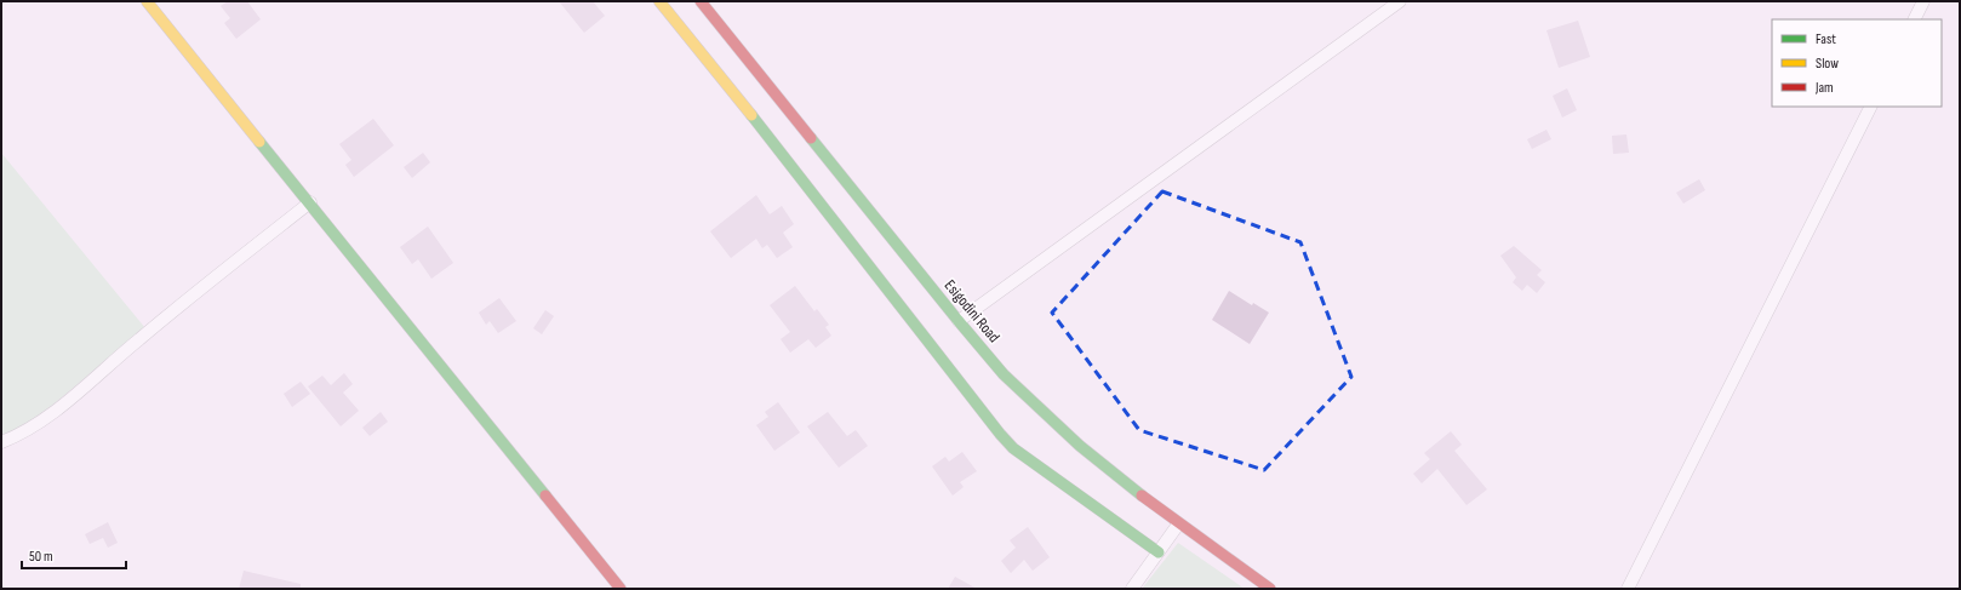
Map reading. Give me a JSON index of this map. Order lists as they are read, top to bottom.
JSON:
{
  "streets": {
    "street": ["Esigodini Road"]
  },
  "legend": ["Fast", "Slow", "Jam"],
  "scale_bar": "50 m"
}
